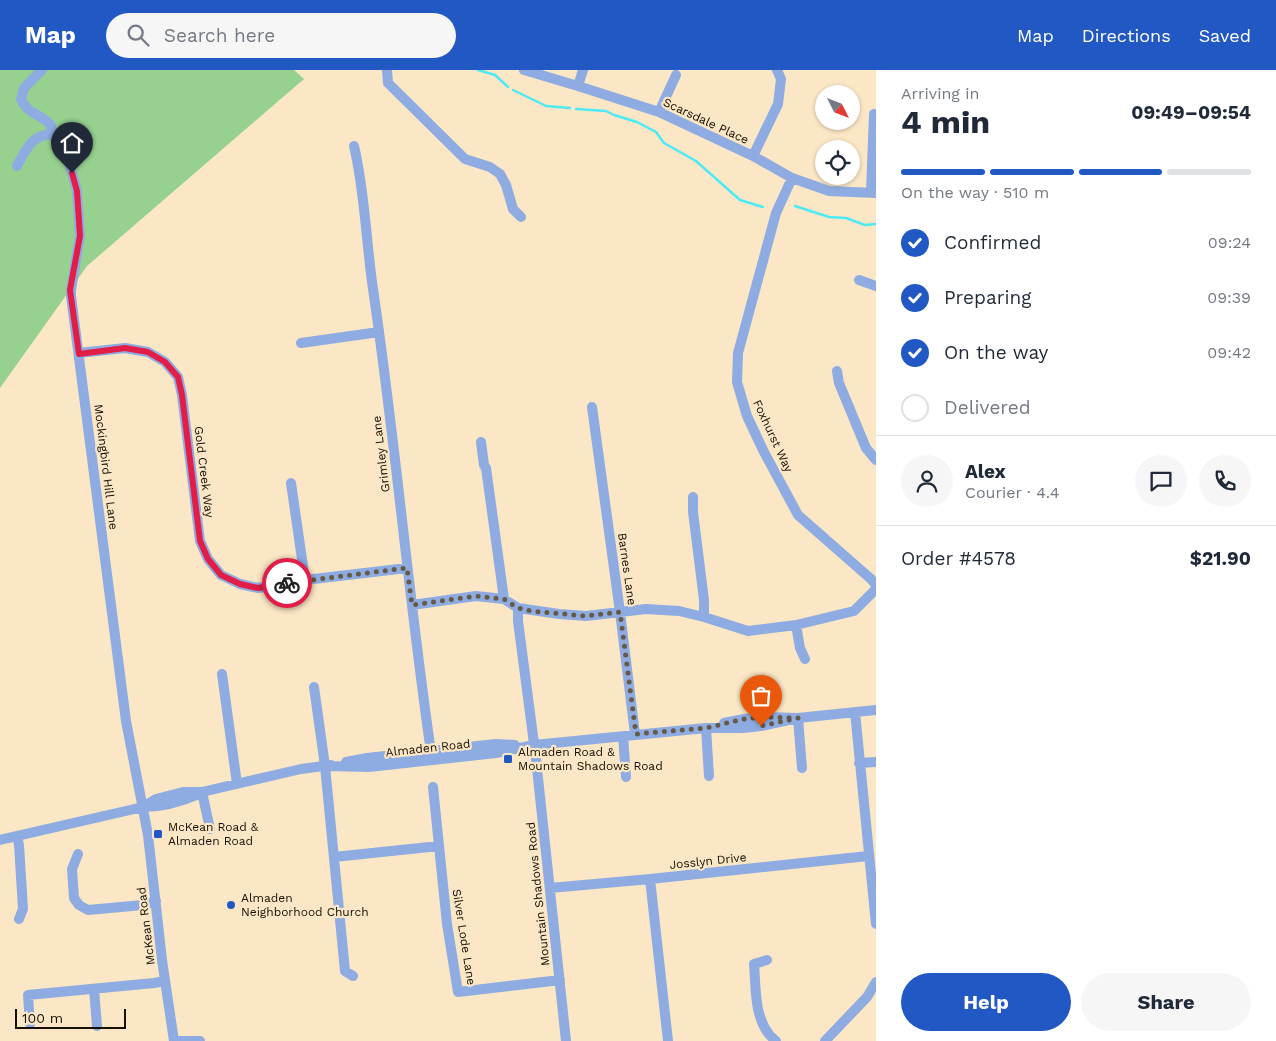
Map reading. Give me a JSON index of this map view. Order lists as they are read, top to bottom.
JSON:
{
  "streets": {
    "street": [
      "Scarsdale Place",
      "Foxhurst Way",
      "Grimley Lane",
      "Mockingbird Hill Lane",
      "Gold Creek Way",
      "Barnes Lane",
      "Almaden Road",
      "Josslyn Drive",
      "Mountain Shadows Road",
      "McKean Road",
      "Silver Lode Lane"
    ]
  },
  "crossings": [
    ["Scarsdale Place", "Foxhurst Way"],
    ["Grimley Lane", "Gold Creek Way"],
    ["Grimley Lane", "Almaden Road"],
    ["Mockingbird Hill Lane", "Gold Creek Way"],
    ["Mockingbird Hill Lane", "Almaden Road"],
    ["Mockingbird Hill Lane", "McKean Road"],
    ["Barnes Lane", "Almaden Road"],
    ["Almaden Road", "Mountain Shadows Road"],
    ["Almaden Road", "McKean Road"],
    ["Josslyn Drive", "Mountain Shadows Road"],
    ["Mountain Shadows Road", "Silver Lode Lane"]
  ],
  "places": {
    "transit": ["Almaden Road & Mountain Shadows Road", "McKean Road & Almaden Road"],
    "other": ["Almaden Neighborhood Church"]
  },
  "scale_bar": "100 m",
  "north": "bottom right",
  "page": {
    "header": "Map",
    "search": "Search here",
    "nav": ["Map", "Directions", "Saved"],
    "heading": ["4 min", "Arriving in", "09:49–09:54"],
    "panel": [
      "Alex",
      "Courier · 4.4",
      "Order #4578",
      "$21.90"
    ],
    "bar": "On the way · 510 m",
    "list": [
      ["Confirmed", "09:24"],
      ["Preparing", "09:39"],
      ["On the way", "09:42"],
      "Delivered"
    ],
    "buttons": ["Help", "Share"],
    "scale": "100 m"
  }
}
